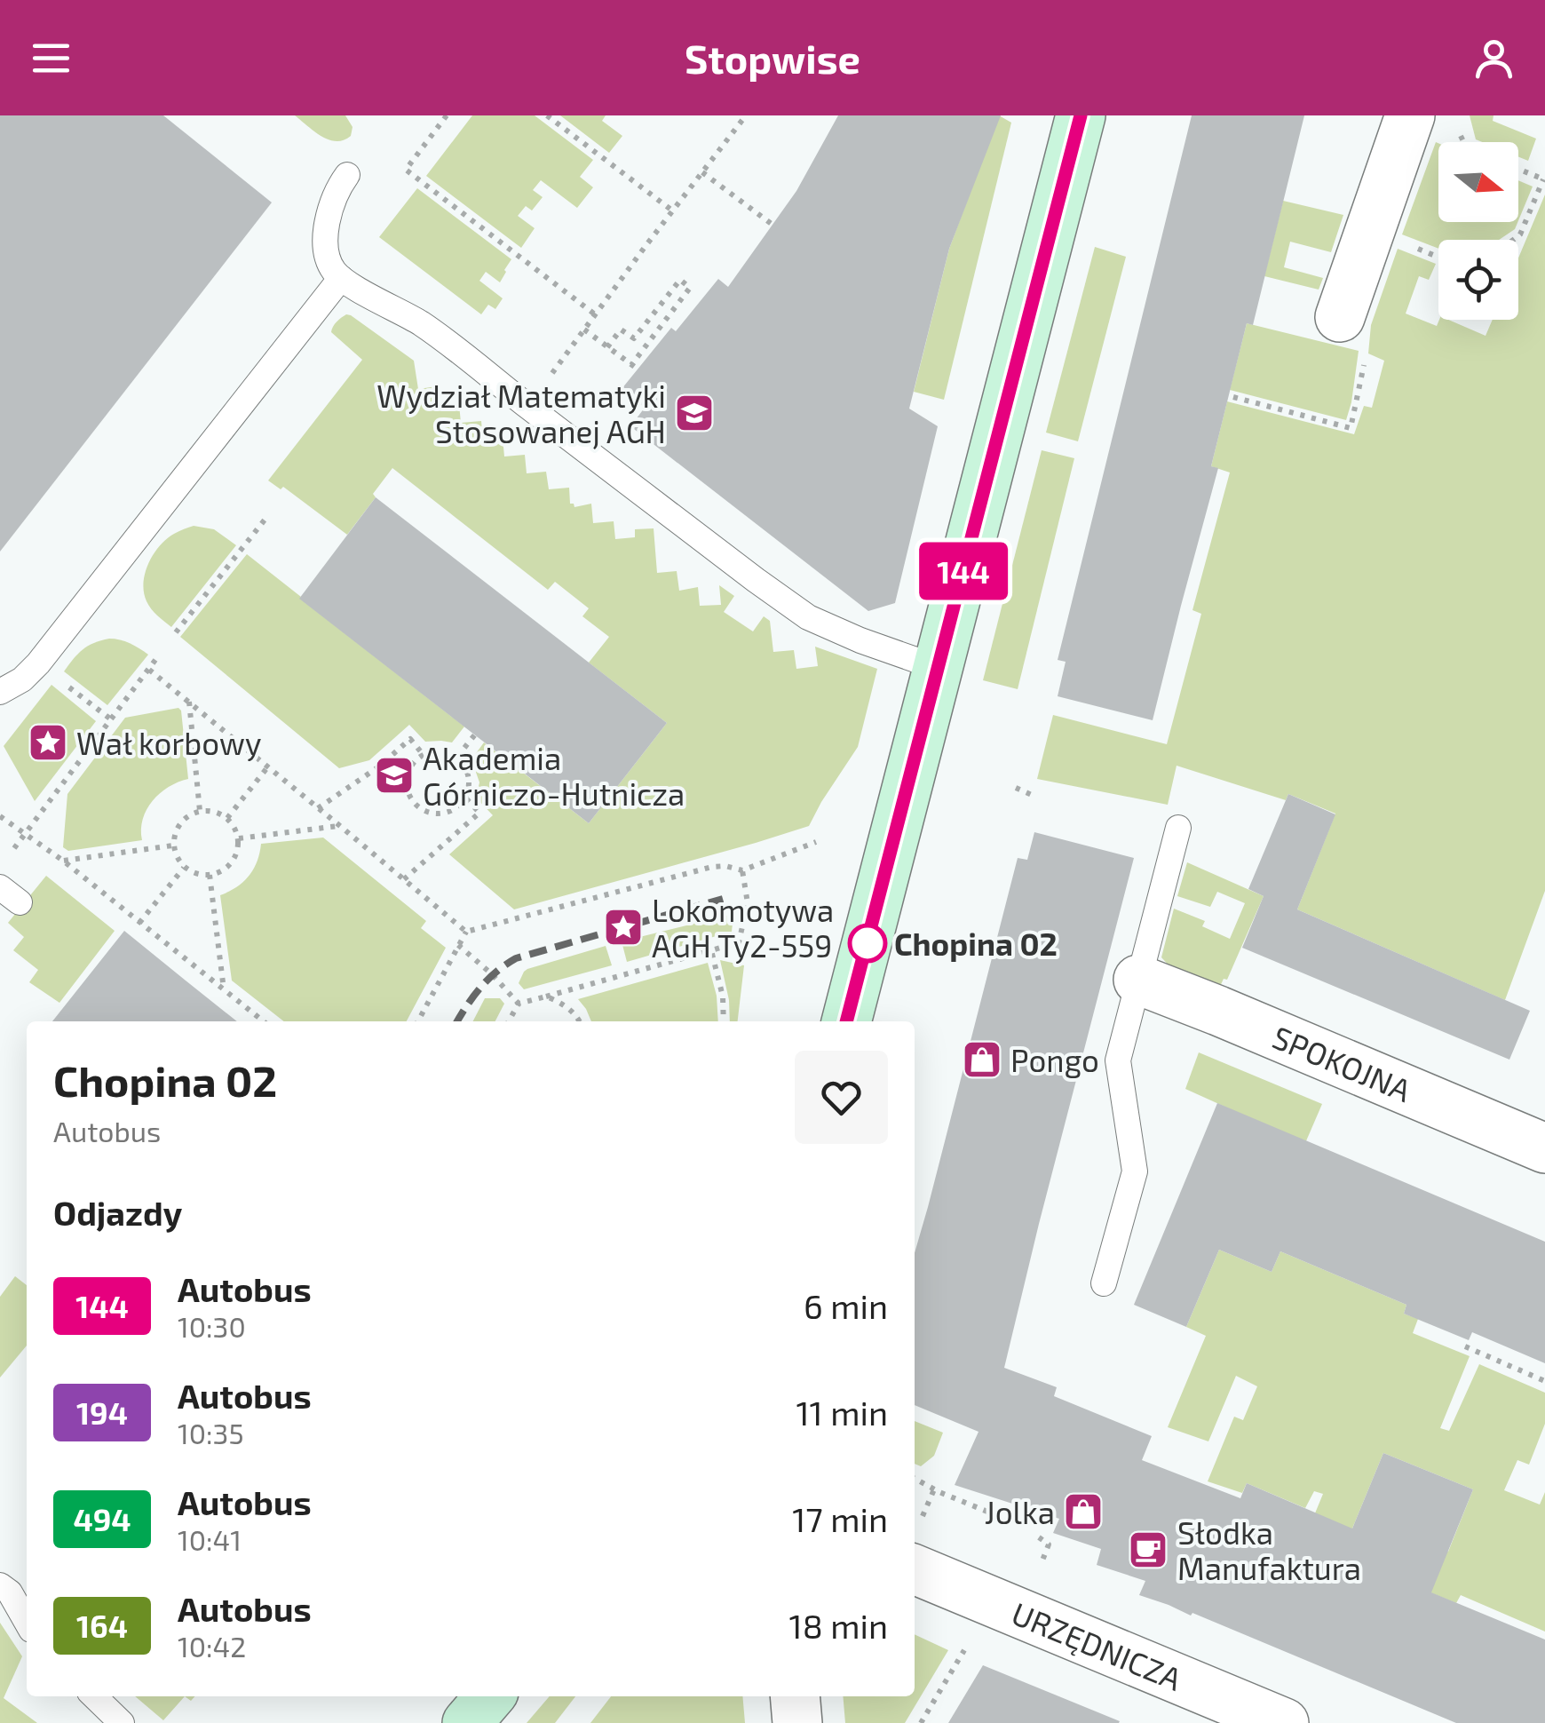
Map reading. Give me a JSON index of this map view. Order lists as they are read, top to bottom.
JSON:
{
  "streets": {
    "street": ["SPOKOJNA", "URZĘDNICZA"]
  },
  "places": {
    "school or university": ["Wydział Matematyki Stosowanej AGH", "Akademia Górniczo-Hutnicza"],
    "place": ["Wał korbowy", "Lokomotywa AGH Ty2-559"],
    "other": ["Chopina 02"],
    "shop": ["Pongo", "Jolka"],
    "cafe": ["Słodka Manufaktura"]
  },
  "lines": ["bus line 144"],
  "north": "right",
  "page": {
    "header": "Stopwise",
    "on_map": "144",
    "heading": [
      ["Chopina 02", "Autobus"],
      "Odjazdy"
    ],
    "list": [
      {
        "mark": "144",
        "name": "Autobus",
        "note": "10:30",
        "value": "6 min"
      },
      {
        "mark": "194",
        "name": "Autobus",
        "note": "10:35",
        "value": "11 min"
      },
      {
        "mark": "494",
        "name": "Autobus",
        "note": "10:41",
        "value": "17 min"
      },
      {
        "mark": "164",
        "name": "Autobus",
        "note": "10:42",
        "value": "18 min"
      }
    ]
  }
}
